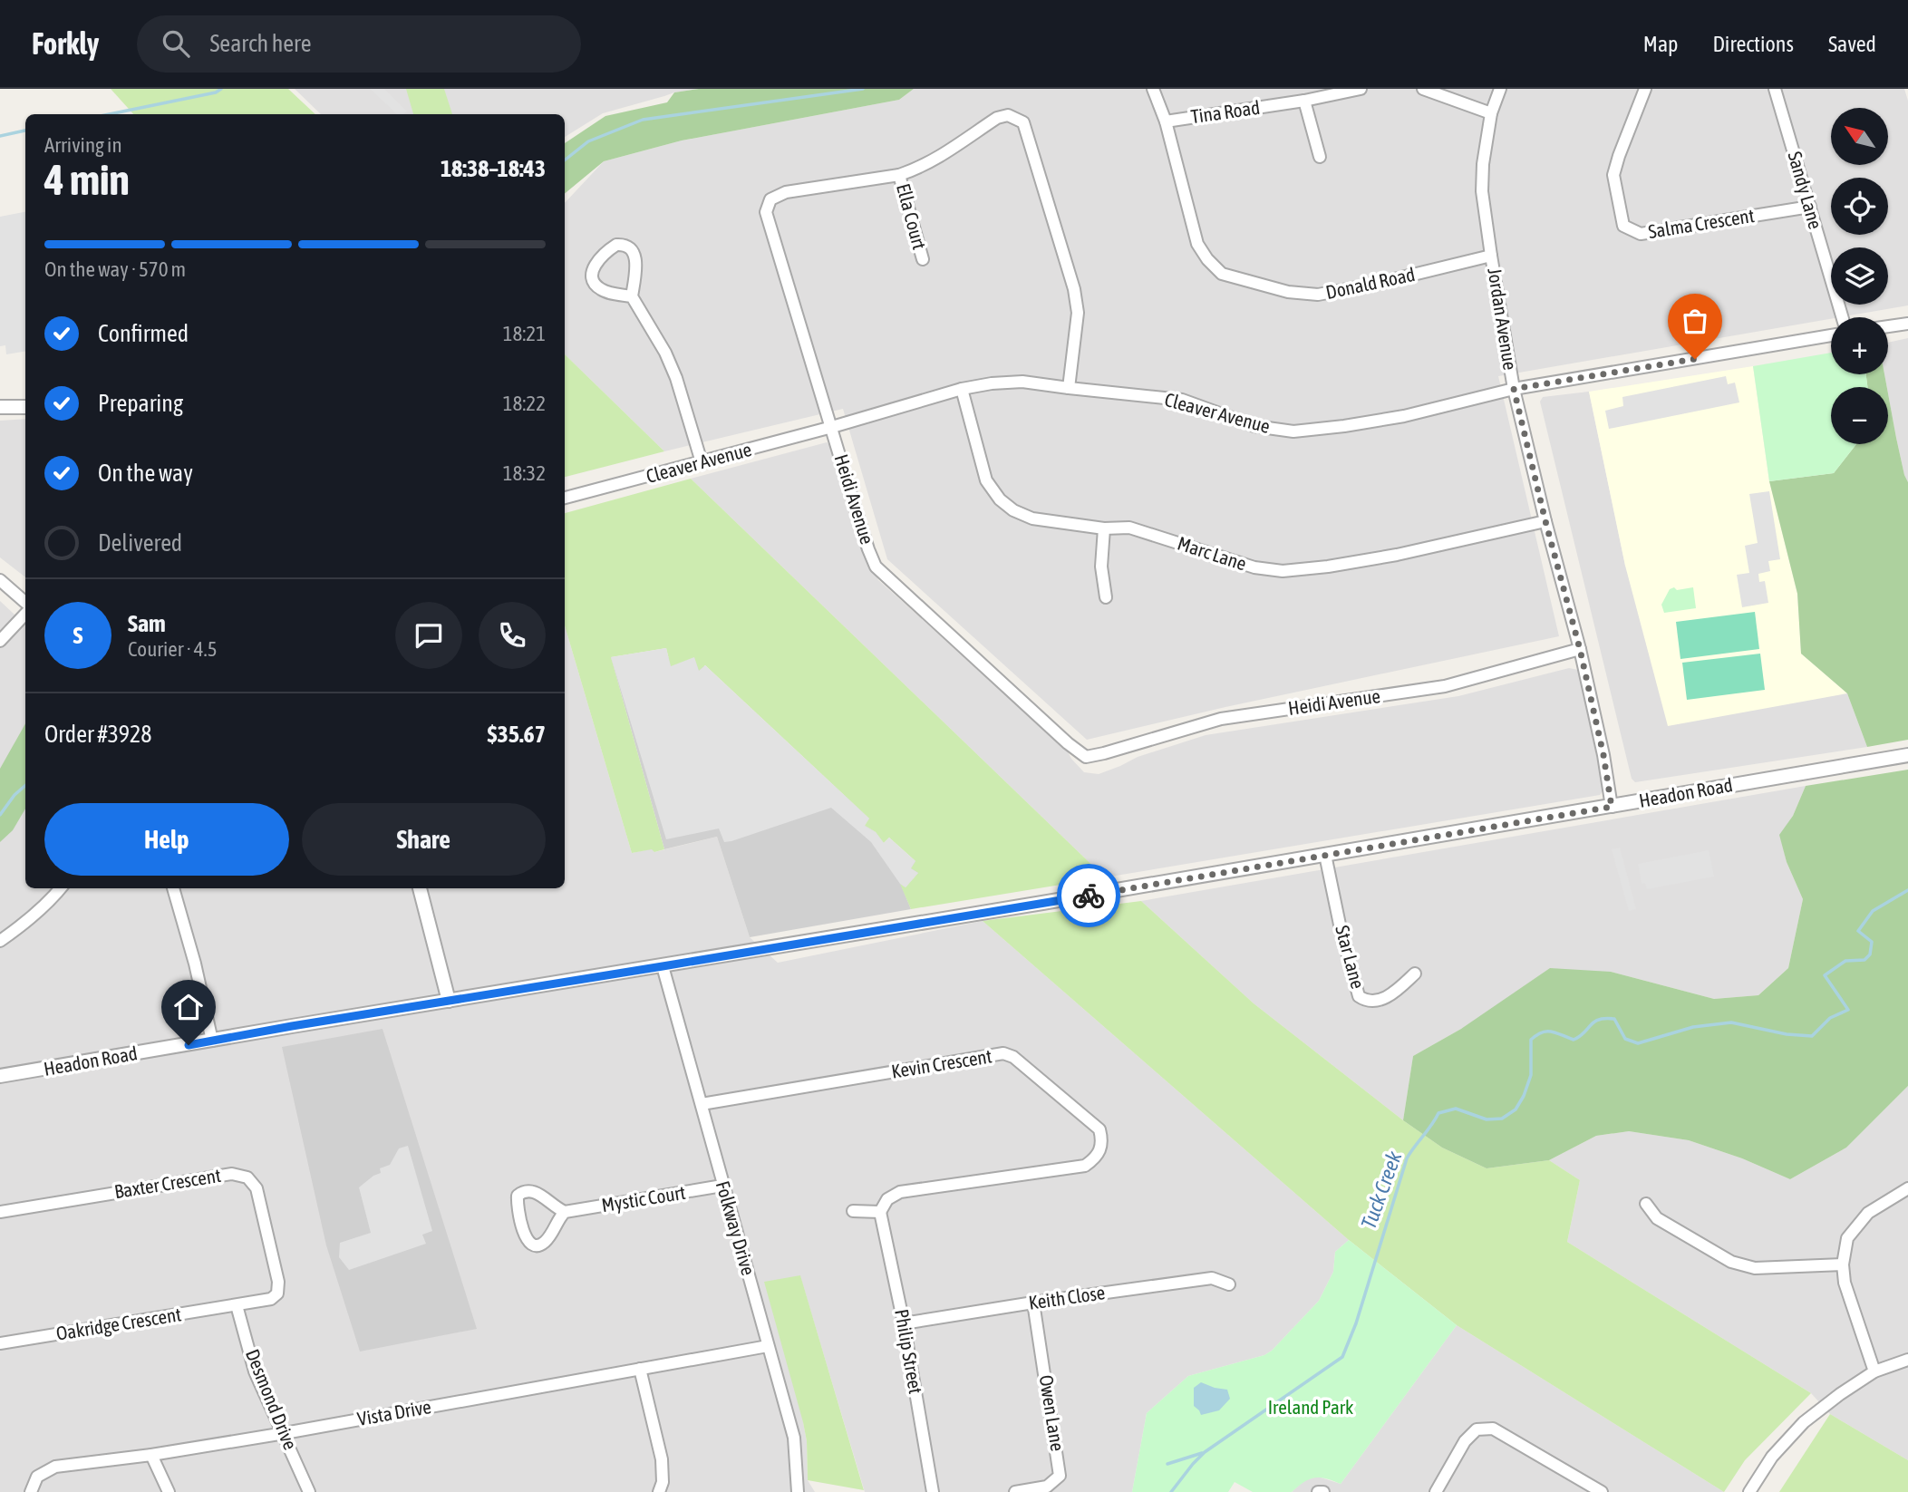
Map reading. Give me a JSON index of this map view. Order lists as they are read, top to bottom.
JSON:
{
  "streets": {
    "street": [
      "Tina Road",
      "Sandy Lane",
      "Ella Court",
      "Salma Crescent",
      "Donald Road",
      "Jordan Avenue",
      "Cleaver Avenue",
      "Heidi Avenue",
      "Marc Lane",
      "Headon Road",
      "Star Lane",
      "Kevin Crescent",
      "Baxter Crescent",
      "Mystic Court",
      "Folkway Drive",
      "Keith Close",
      "Oakridge Crescent",
      "Philip Street",
      "Desmond Drive",
      "Vista Drive",
      "Owen Lane"
    ]
  },
  "crossings": [
    ["Tina Road", "Donald Road"],
    ["Sandy Lane", "Salma Crescent"],
    ["Ella Court", "Heidi Avenue"],
    ["Donald Road", "Jordan Avenue"],
    ["Jordan Avenue", "Cleaver Avenue"],
    ["Jordan Avenue", "Heidi Avenue"],
    ["Jordan Avenue", "Marc Lane"],
    ["Jordan Avenue", "Headon Road"],
    ["Cleaver Avenue", "Heidi Avenue"],
    ["Cleaver Avenue", "Marc Lane"],
    ["Headon Road", "Star Lane"],
    ["Headon Road", "Folkway Drive"],
    ["Kevin Crescent", "Folkway Drive"],
    ["Kevin Crescent", "Philip Street"],
    ["Baxter Crescent", "Oakridge Crescent"],
    ["Baxter Crescent", "Desmond Drive"],
    ["Mystic Court", "Folkway Drive"],
    ["Folkway Drive", "Vista Drive"],
    ["Keith Close", "Philip Street"],
    ["Keith Close", "Owen Lane"],
    ["Oakridge Crescent", "Desmond Drive"],
    ["Desmond Drive", "Vista Drive"]
  ],
  "water": ["Tuck Creek"],
  "parks": ["Ireland Park"],
  "north": "top left",
  "page": {
    "header": "Forkly",
    "search": "Search here",
    "nav": ["Map", "Directions", "Saved"],
    "map_buttons": ["+", "−"],
    "heading": ["4 min", "Arriving in", "18:38–18:43"],
    "panel": [
      "Sam",
      "Courier · 4.5",
      "Order #3928",
      "$35.67"
    ],
    "bar": "On the way · 570 m",
    "list": [
      ["Confirmed", "18:21"],
      ["Preparing", "18:22"],
      ["On the way", "18:32"],
      "Delivered"
    ],
    "round": "S",
    "buttons": ["Help", "Share"]
  }
}
